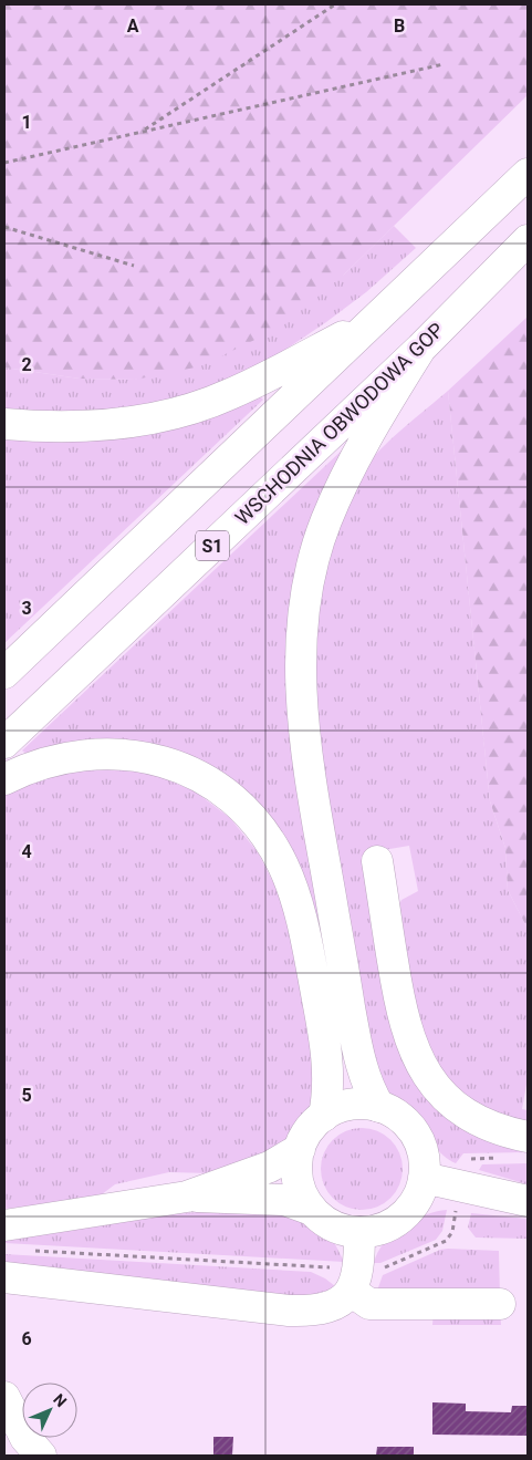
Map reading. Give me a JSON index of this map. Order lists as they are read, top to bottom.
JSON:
{
  "streets": {
    "main road": ["WSCHODNIA OBWODOWA GOP", "S1"]
  },
  "north": "top right",
  "grid": {
    "columns": ["A", "B"],
    "rows": [
      "1",
      "2",
      "3",
      "4",
      "5",
      "6"
    ]
  }
}
